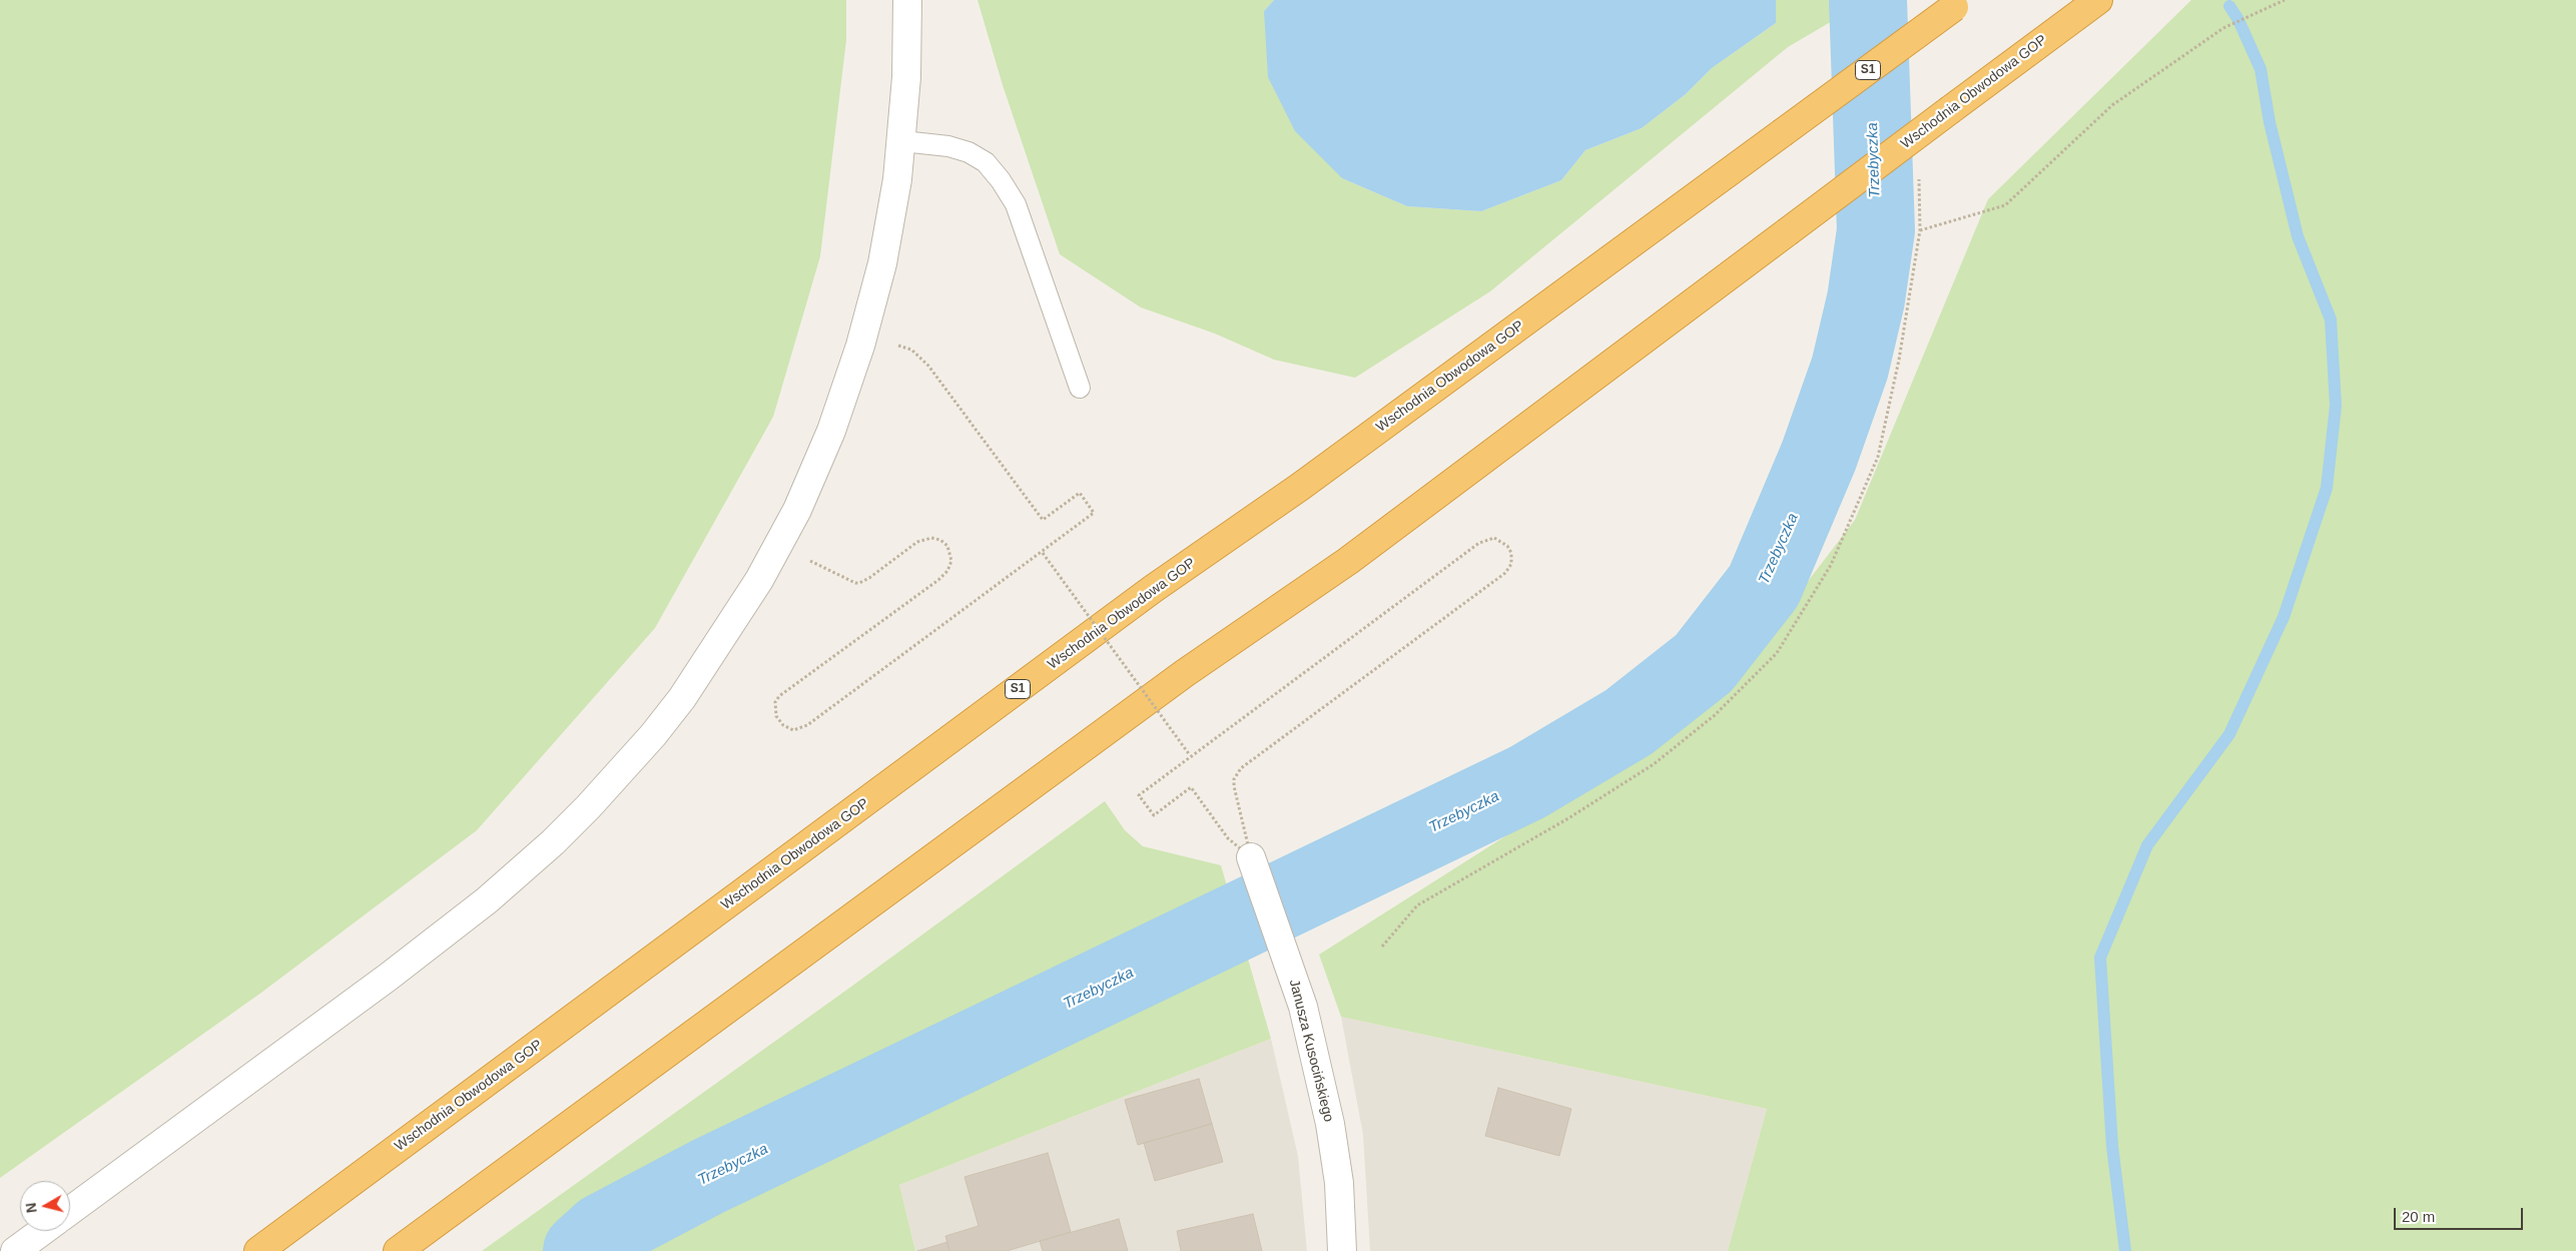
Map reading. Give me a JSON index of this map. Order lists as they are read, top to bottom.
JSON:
{
  "streets": {
    "highway": ["S1", "Wschodnia Obwodowa GOP"],
    "street": ["Janusza Kusocińskiego"]
  },
  "water": ["Trzebyczka"],
  "scale_bar": "20 m",
  "north": "left"
}
